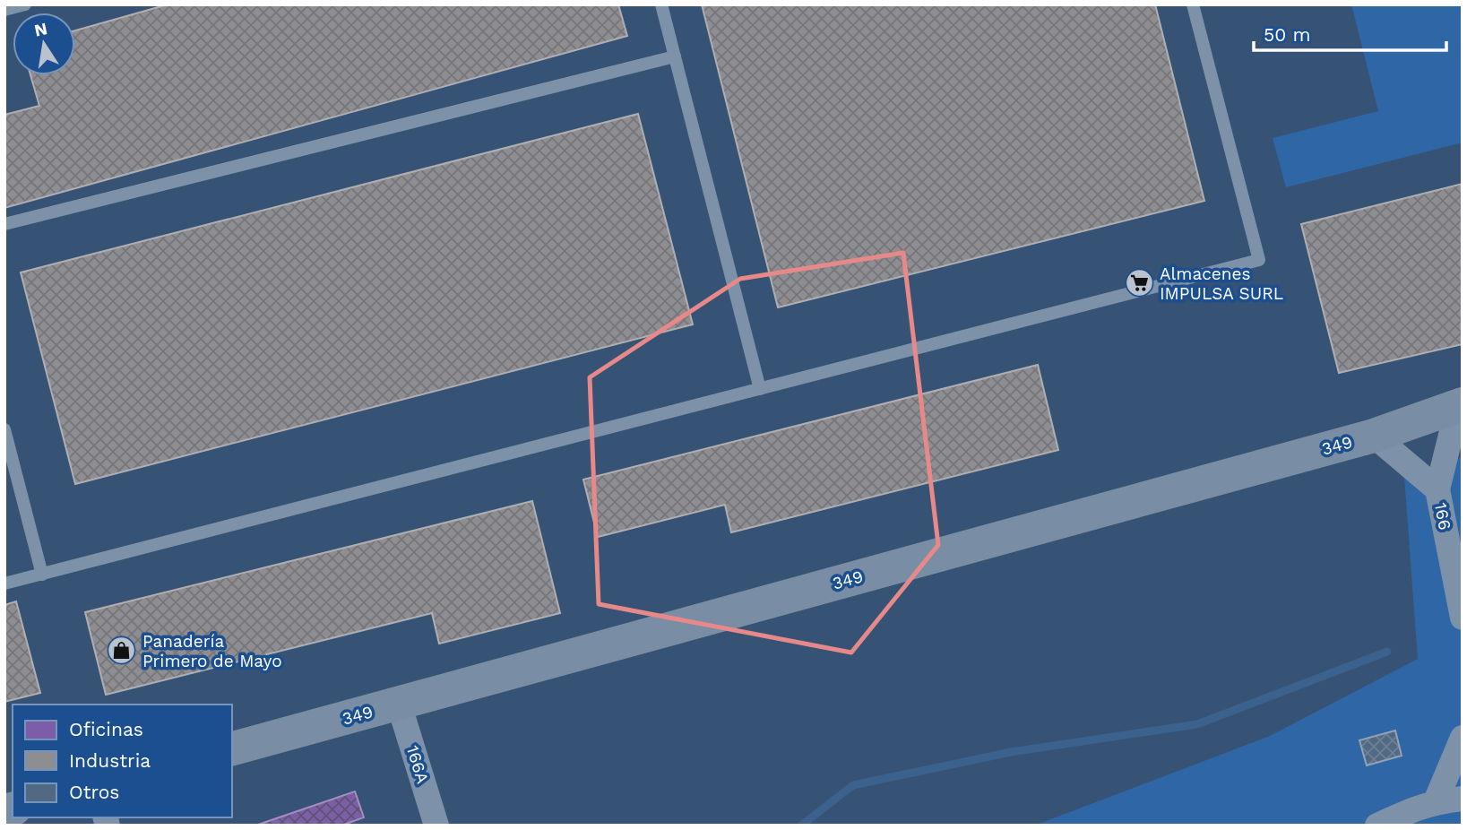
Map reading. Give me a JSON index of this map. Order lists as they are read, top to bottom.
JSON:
{
  "streets": {
    "street": ["349", "166", "166A"]
  },
  "crossings": [
    ["349", "166"],
    ["349", "166A"]
  ],
  "places": {
    "supermarket": ["Almacenes IMPULSA SURL"],
    "shop": ["Panadería Primero de Mayo"]
  },
  "legend": ["Oficinas", "Industria", "Otros"],
  "scale_bar": "50 m",
  "north": "top"
}
